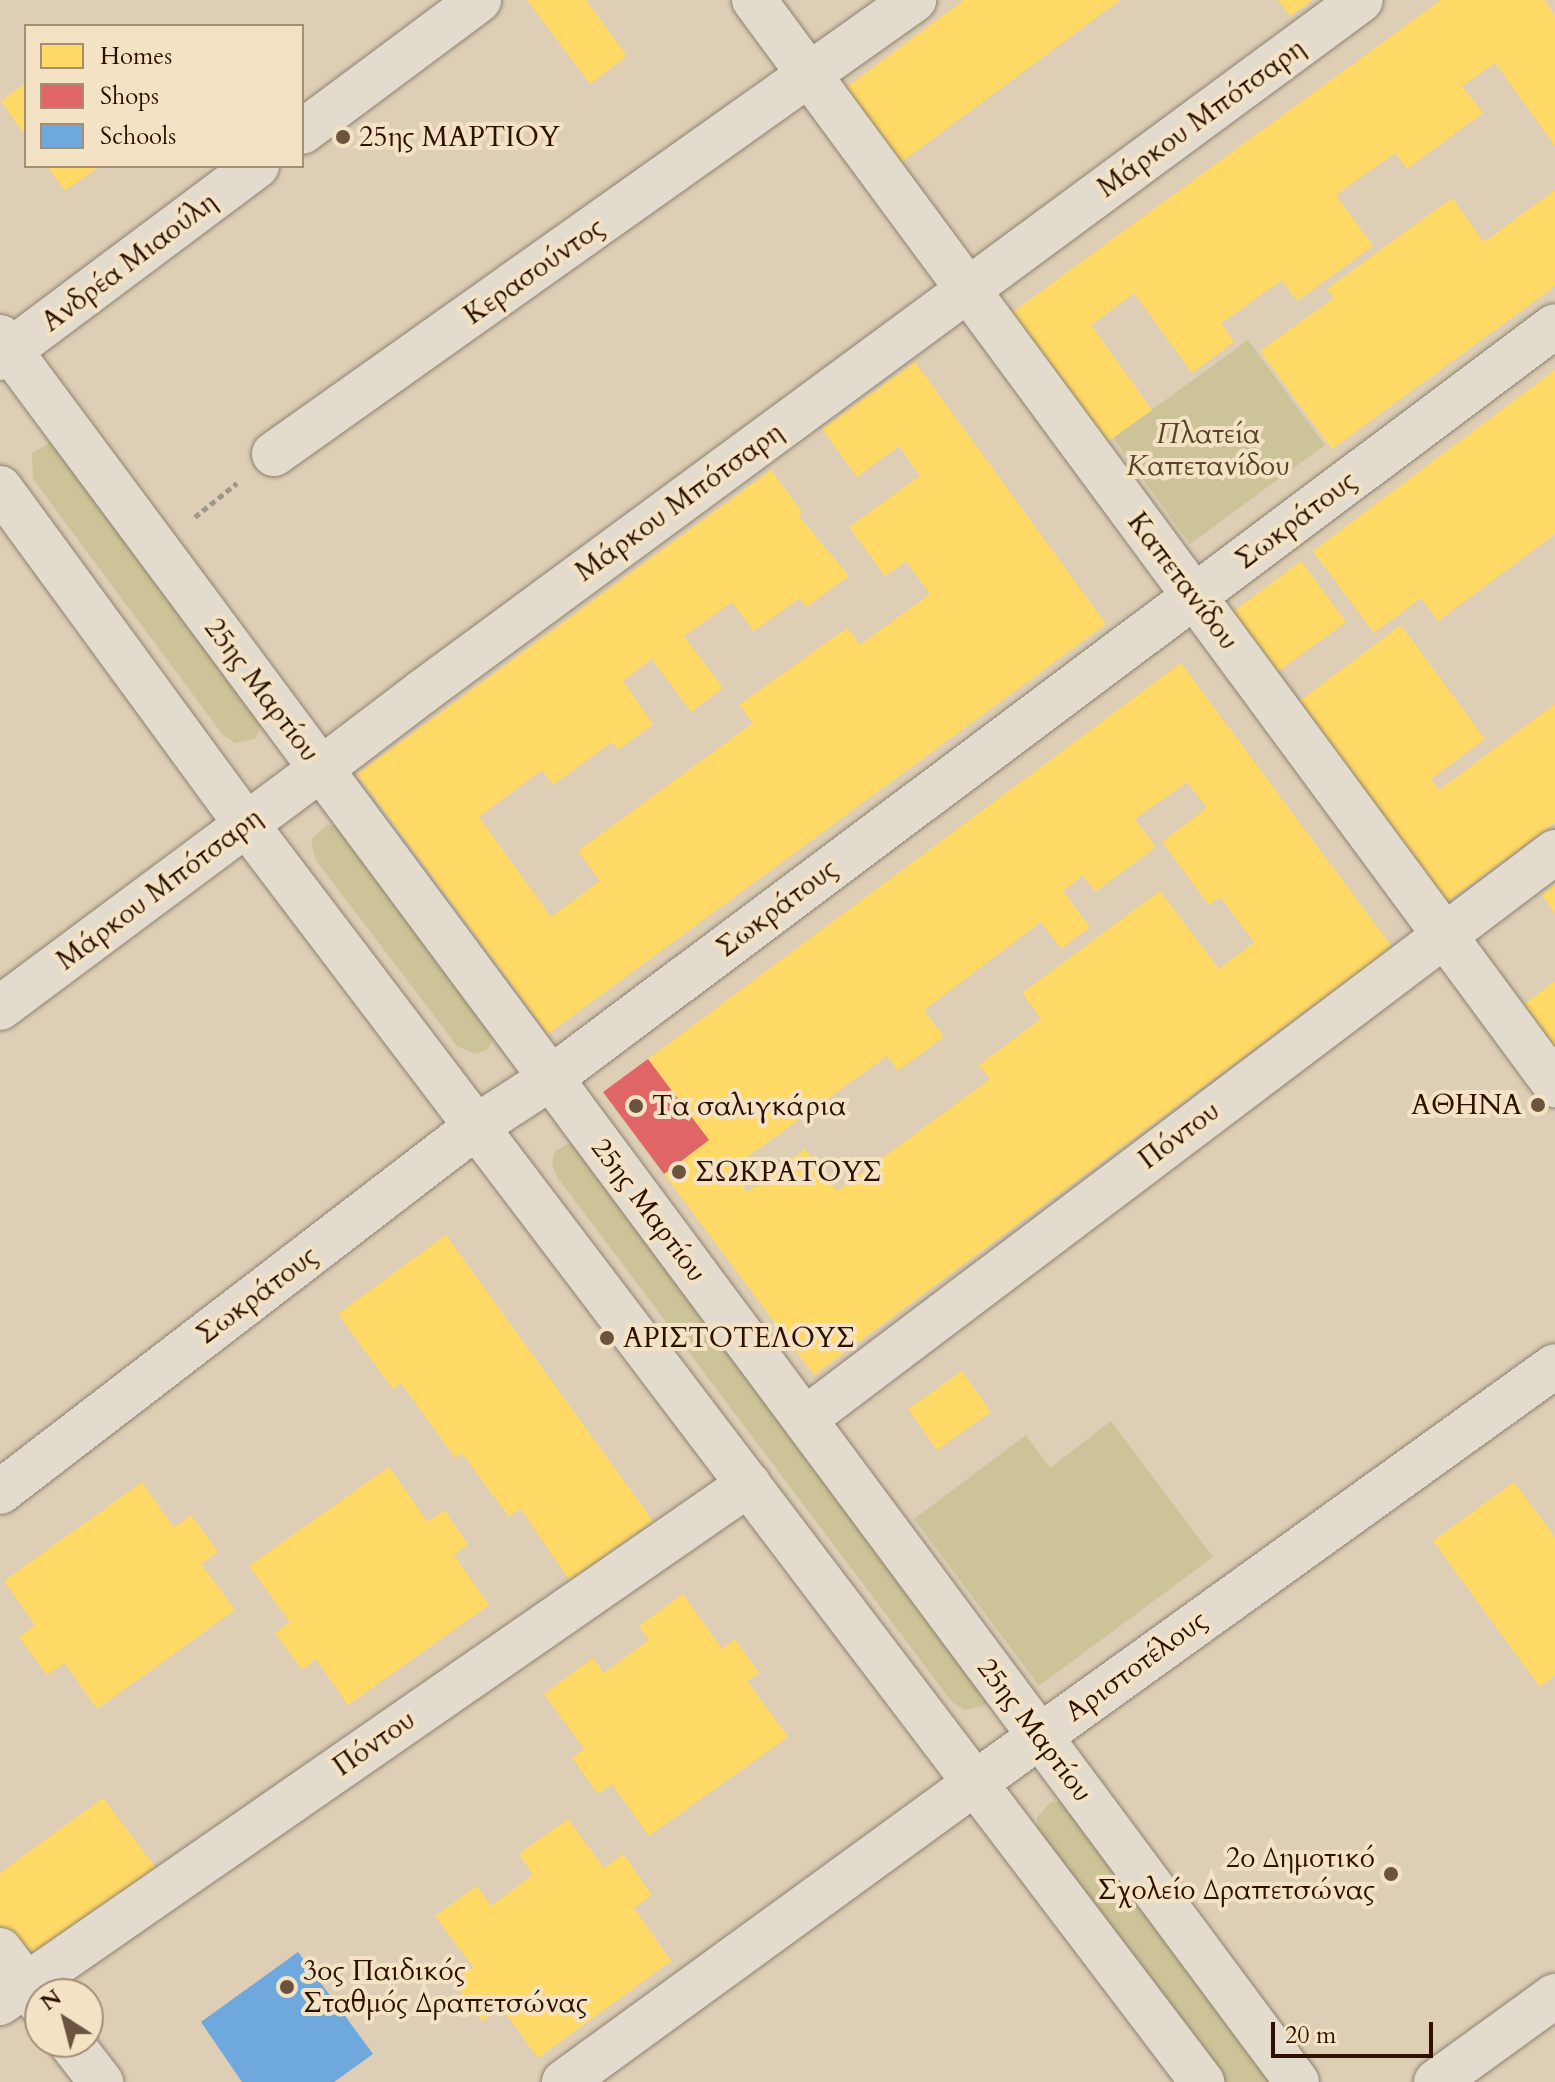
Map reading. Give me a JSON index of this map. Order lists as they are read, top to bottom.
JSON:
{
  "streets": {
    "street": [
      "Μάρκου Μπότσαρη",
      "Ανδρέα Μιαούλη",
      "Κερασούντος",
      "Σωκράτους",
      "Καπετανίδου",
      "25ης Μαρτίου",
      "Πόντου",
      "Αριστοτέλους"
    ]
  },
  "crossings": [
    ["Μάρκου Μπότσαρη", "Καπετανίδου"],
    ["Μάρκου Μπότσαρη", "25ης Μαρτίου"],
    ["Ανδρέα Μιαούλη", "25ης Μαρτίου"],
    ["Κερασούντος", "Καπετανίδου"],
    ["Σωκράτους", "Καπετανίδου"],
    ["Σωκράτους", "25ης Μαρτίου"],
    ["Καπετανίδου", "Πόντου"],
    ["25ης Μαρτίου", "Πόντου"],
    ["25ης Μαρτίου", "Αριστοτέλους"]
  ],
  "parks": ["Πλατεία Καπετανίδου"],
  "places": [
    "25ης ΜΑΡΤΙΟΥ",
    "ΑΘΗΝΑ",
    "Τα σαλιγκάρια",
    "ΣΩΚΡΑΤΟΥΣ",
    "ΑΡΙΣΤΟΤΕΛΟΥΣ",
    "2ο Δημοτικό Σχολείο Δραπετσώνας",
    "3ος Παιδικός Σταθμός Δραπετσώνας"
  ],
  "legend": ["Homes", "Shops", "Schools"],
  "scale_bar": "20 m",
  "north": "top left"
}
